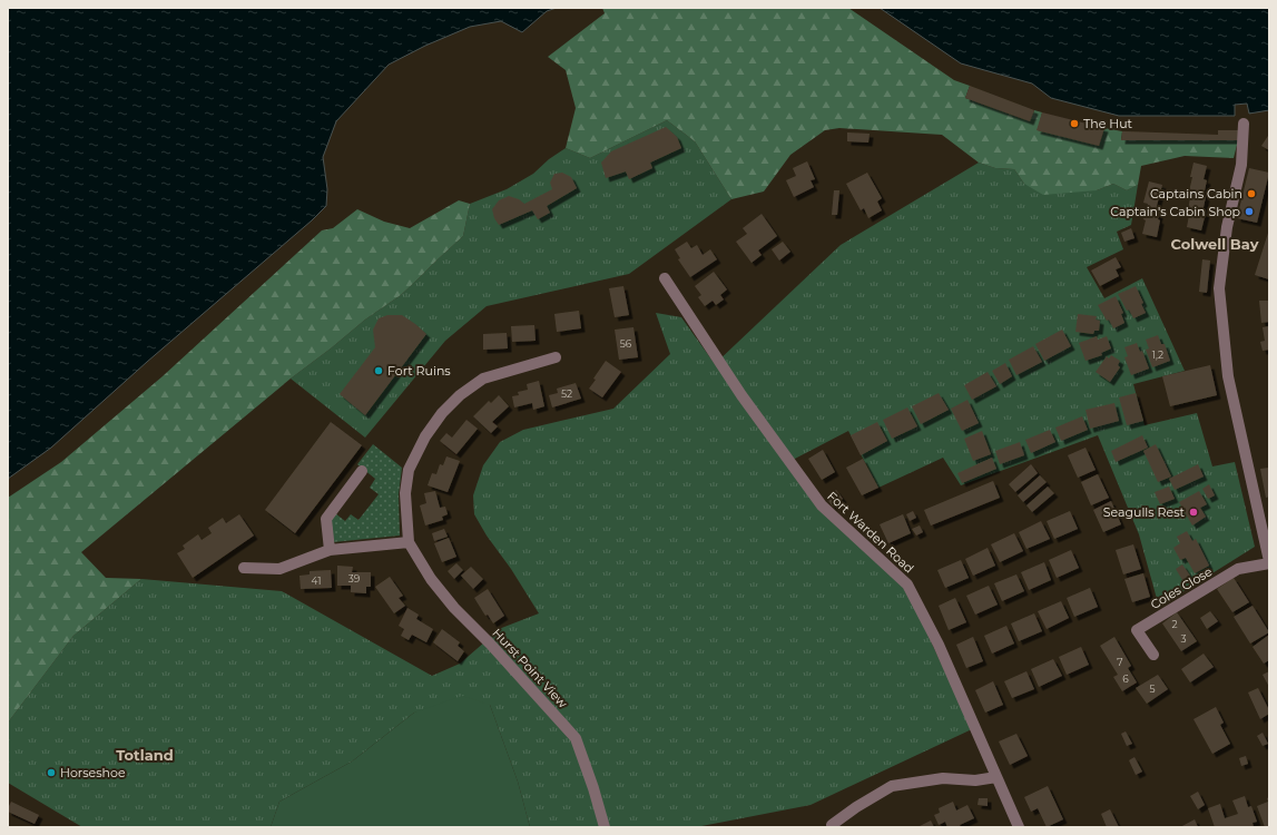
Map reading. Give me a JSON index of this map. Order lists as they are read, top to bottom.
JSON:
{
  "streets": {
    "street": ["Fort Warden Road", "Coles Close", "Hurst Point View"]
  },
  "districts": ["Colwell Bay", "Totland"],
  "places": [
    "The Hut",
    "Captains Cabin",
    "Captain's Cabin Shop",
    "Fort Ruins",
    "Seagulls Rest",
    "Horseshoe"
  ],
  "house_numbers": [
    "56",
    "1,2",
    "52",
    "39",
    "41",
    "2",
    "3",
    "7",
    "6",
    "5"
  ]
}
